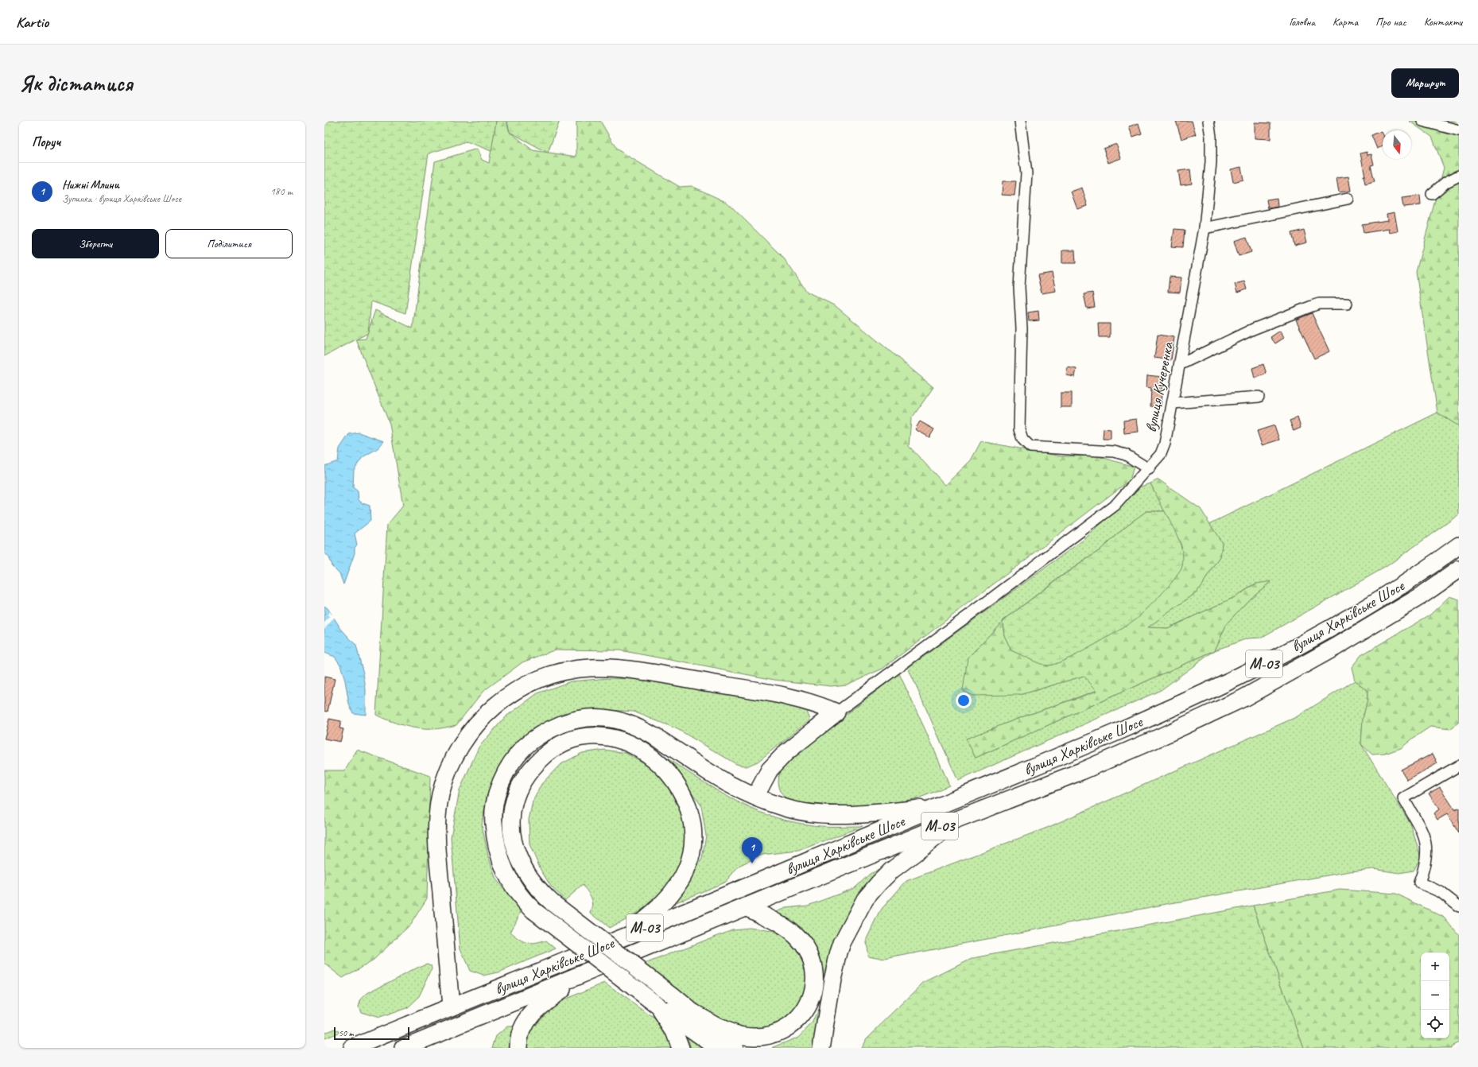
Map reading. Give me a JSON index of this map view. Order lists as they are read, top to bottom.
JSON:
{
  "streets": {
    "highway": ["вулиця Харківське Шосе", "М-03"],
    "street": ["вулиця Кучеренка"]
  },
  "scale_bar": "50 m",
  "north": "bottom",
  "page": {
    "header": "Kartio",
    "nav": [
      "Головна",
      "Карта",
      "Про нас",
      "Контакти"
    ],
    "buttons": [
      "Маршрут",
      ["Зберегти", "Поділитися"]
    ],
    "title": "Як дістатися",
    "heading": "Поруч",
    "list": [
      {
        "mark": "1",
        "name": "Нижні Млини",
        "note": "Зупинка · вулиця Харківське Шосе",
        "value": "180 m"
      }
    ],
    "pins": "1",
    "map_buttons": ["+", "−"],
    "scale": "50 m"
  }
}
